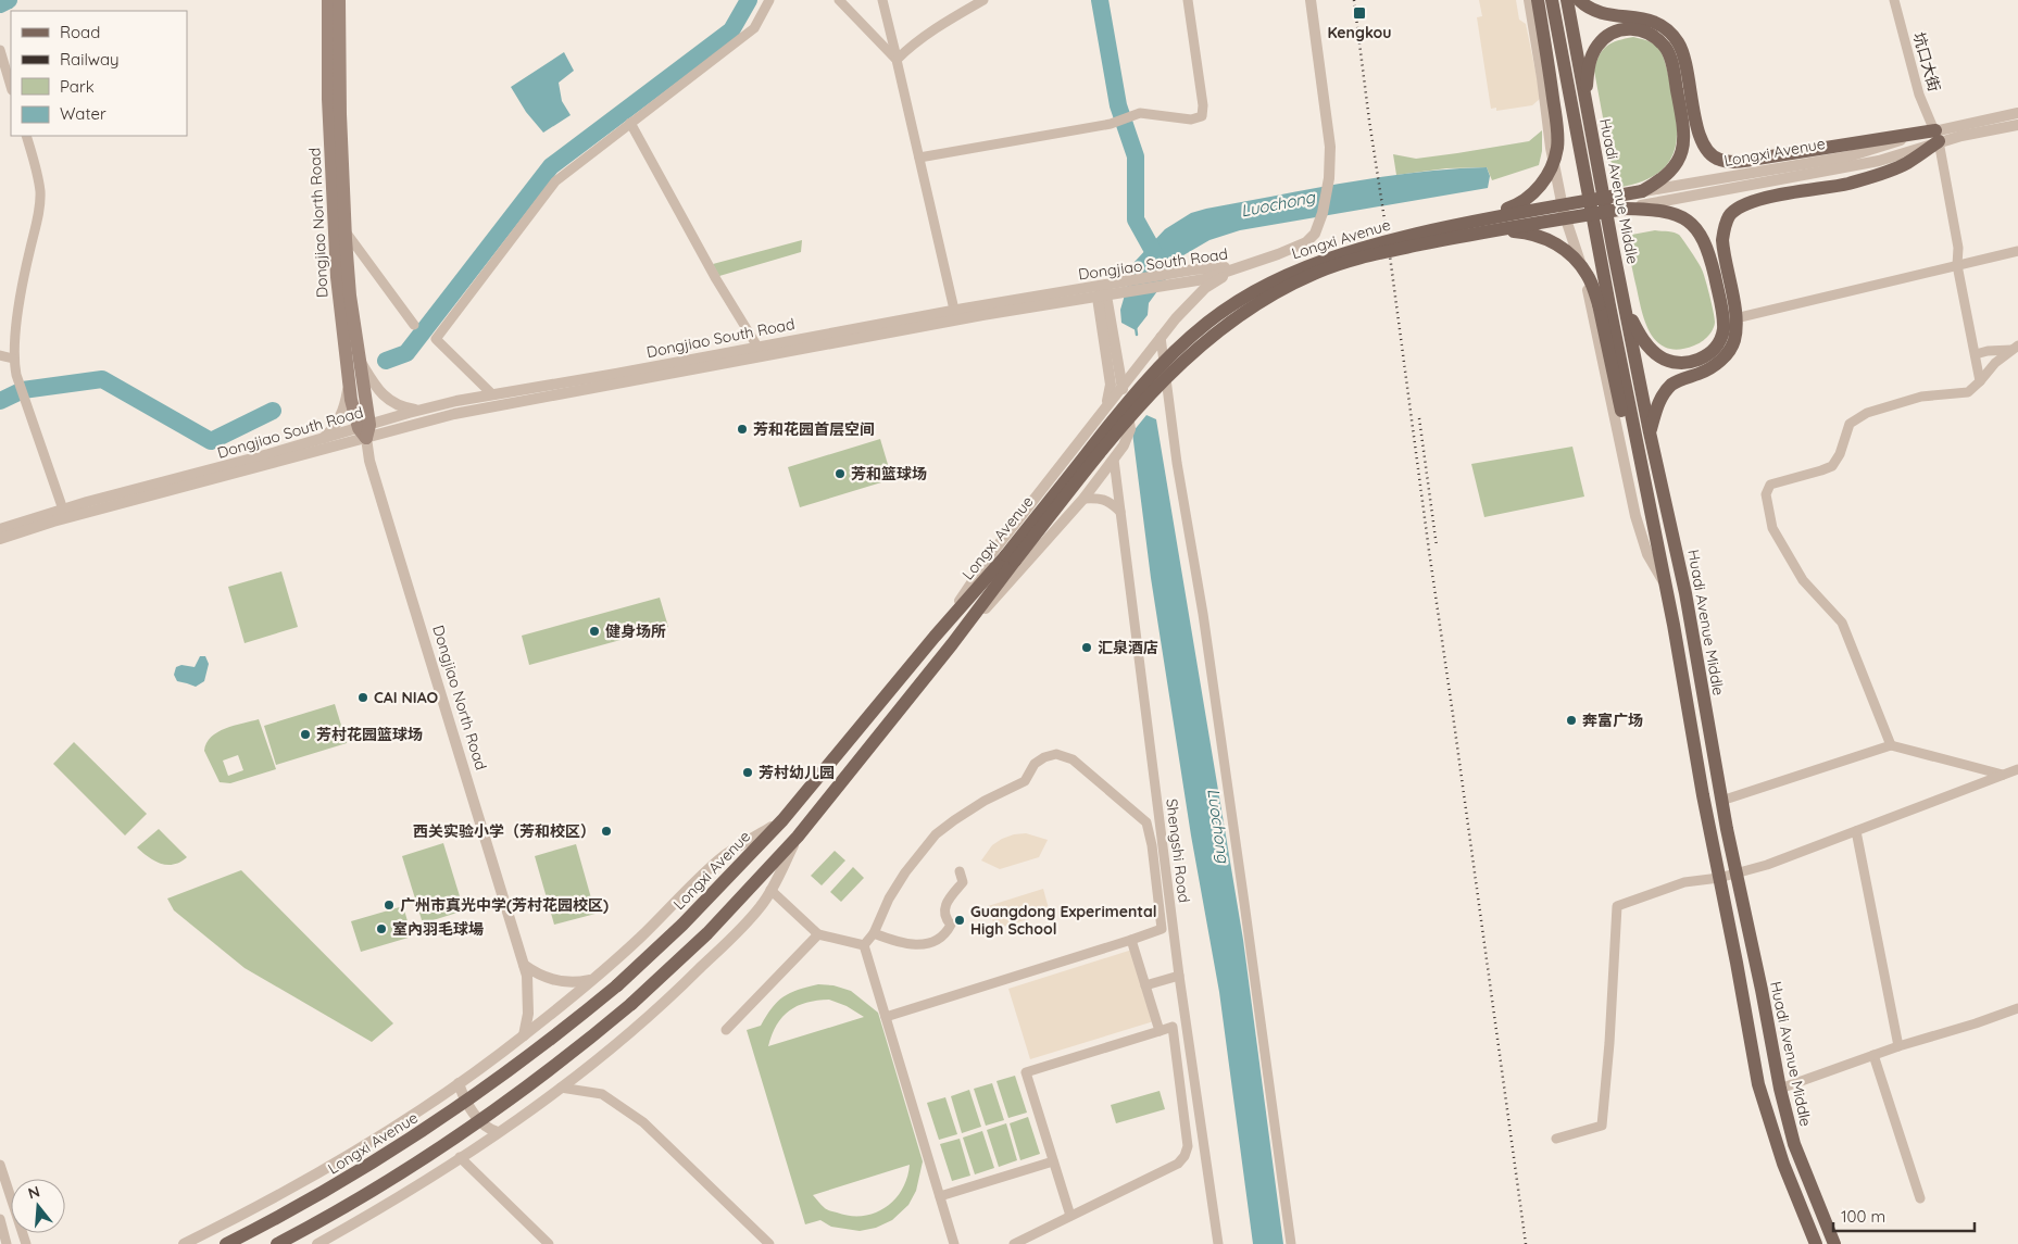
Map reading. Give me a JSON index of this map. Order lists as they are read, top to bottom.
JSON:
{
  "streets": {
    "main road": ["Longxi Avenue", "Huadi Avenue Middle", "Dongjiao North Road"],
    "street": ["坑口大街", "Dongjiao South Road", "Shengshi Road"]
  },
  "crossings": [
    ["坑口大街", "Longxi Avenue"],
    ["Dongjiao North Road", "Dongjiao South Road"]
  ],
  "water": ["Luochong"],
  "places": {
    "transit": ["Kengkou"],
    "other": [
      "芳和花园首层空间",
      "芳和篮球场",
      "健身场所",
      "汇泉酒店",
      "CAI NIAO",
      "奔富广场",
      "芳村花园篮球场",
      "芳村幼儿园",
      "西关实验小学（芳和校区）",
      "广州市真光中学(芳村花园校区)",
      "Guangdong Experimental High School",
      "室內羽毛球場"
    ]
  },
  "legend": [
    "Road",
    "Railway",
    "Park",
    "Water"
  ],
  "scale_bar": "100 m",
  "north": "top"
}
